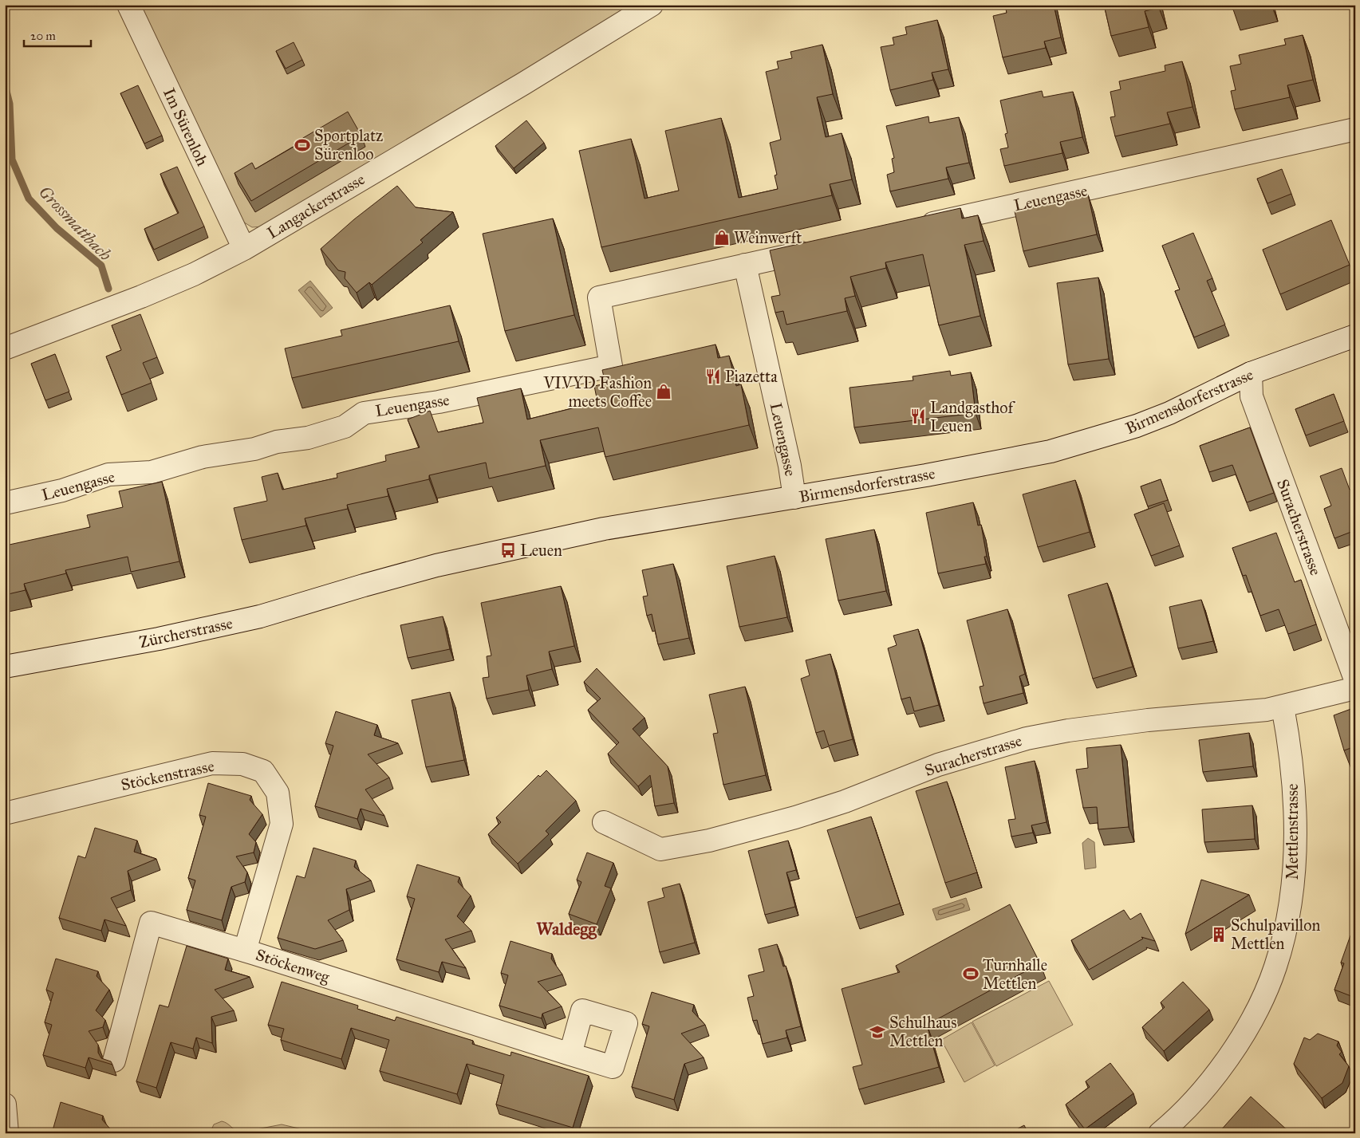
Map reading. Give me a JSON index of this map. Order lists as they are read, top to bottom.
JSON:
{
  "streets": {
    "street": [
      "Im Sürenloh",
      "Leuengasse",
      "Langackerstrasse",
      "Birmensdorferstrasse",
      "Suracherstrasse",
      "Zürcherstrasse",
      "Stöckenstrasse",
      "Mettlenstrasse",
      "Stöckenweg"
    ]
  },
  "crossings": [
    ["Im Sürenloh", "Langackerstrasse"],
    ["Leuengasse", "Birmensdorferstrasse"],
    ["Birmensdorferstrasse", "Suracherstrasse"],
    ["Birmensdorferstrasse", "Zürcherstrasse"],
    ["Suracherstrasse", "Mettlenstrasse"],
    ["Stöckenstrasse", "Stöckenweg"]
  ],
  "districts": ["Waldegg"],
  "water": ["Grossmattbach"],
  "places": {
    "sports": ["Sportplatz Sürenloo", "Turnhalle Mettlen"],
    "shop": ["Weinwerft", "VIVYD Fashion meets Coffee"],
    "restaurant": ["Piazetta", "Landgasthof Leuen"],
    "bus stop": ["Leuen"],
    "building": ["Schulpavillon Mettlen"],
    "school or university": ["Schulhaus Mettlen"]
  },
  "scale_bar": "20 m"
}
